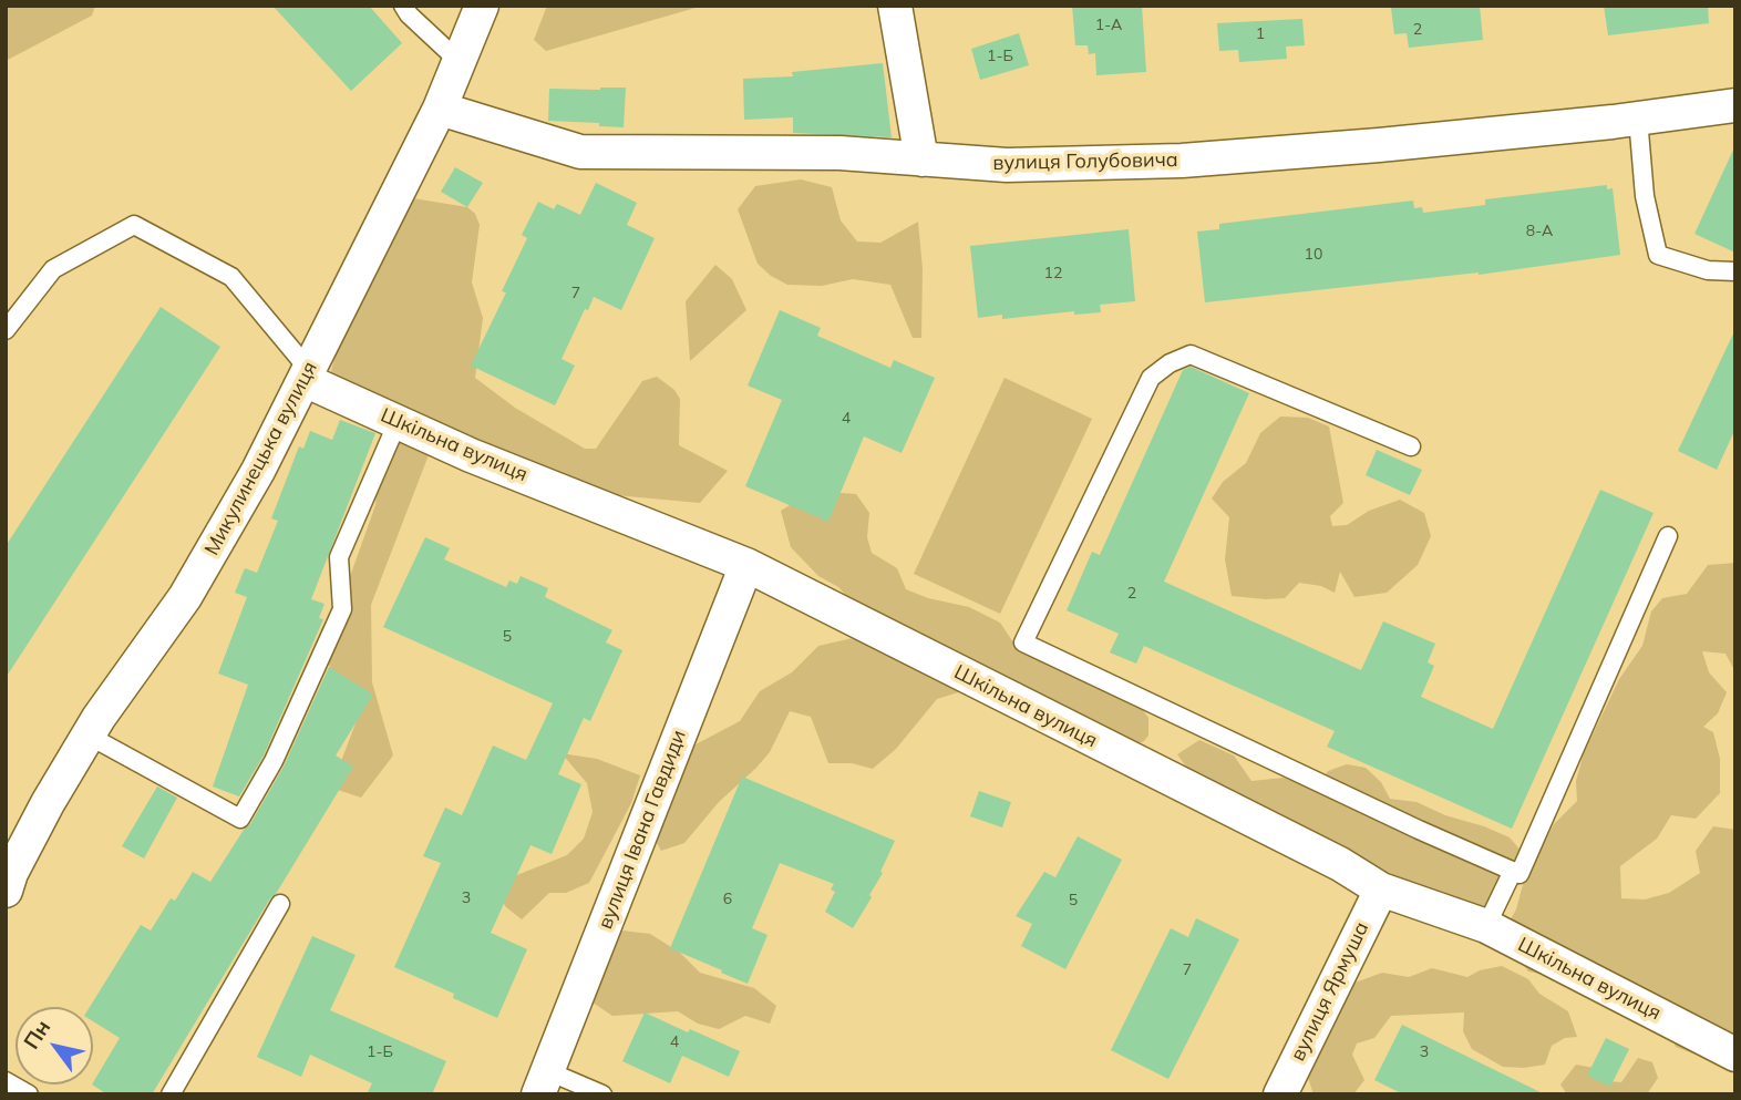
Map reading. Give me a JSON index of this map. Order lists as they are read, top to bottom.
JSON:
{
  "streets": {
    "street": [
      "вулиця Голубовича",
      "Шкільна вулиця",
      "Микулинецька вулиця",
      "вулиця Івана Гавдиди",
      "вулиця Ярмуша"
    ]
  },
  "crossings": [
    ["вулиця Голубовича", "Микулинецька вулиця"],
    ["Шкільна вулиця", "Микулинецька вулиця"],
    ["Шкільна вулиця", "вулиця Івана Гавдиди"],
    ["Шкільна вулиця", "вулиця Ярмуша"]
  ],
  "house_numbers": [
    "1-А",
    "2",
    "1",
    "1-Б",
    "8-А",
    "10",
    "12",
    "7",
    "4",
    "2",
    "5",
    "3",
    "6",
    "5",
    "7",
    "4",
    "1-Б",
    "3"
  ],
  "north": "top left"
}
